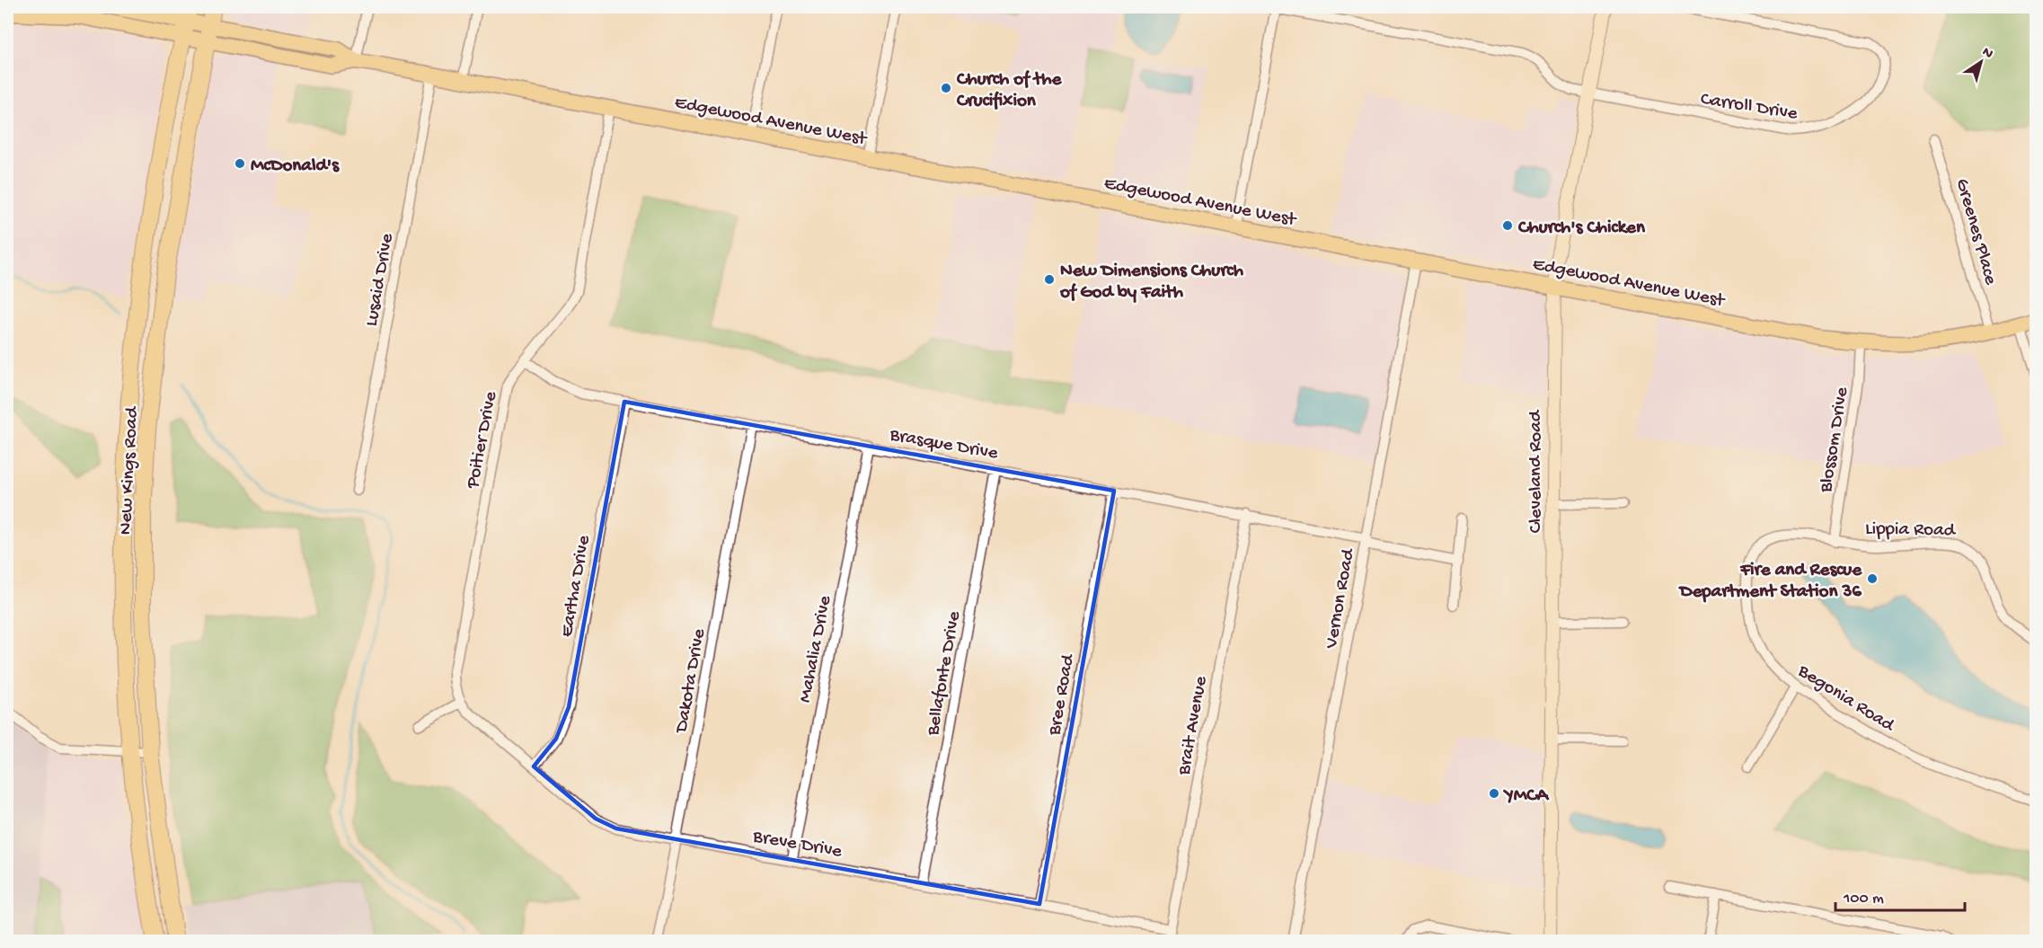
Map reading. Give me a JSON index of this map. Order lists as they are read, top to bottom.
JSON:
{
  "streets": {
    "highway": ["New Kings Road"],
    "main road": ["Edgewood Avenue West"],
    "street": [
      "Carroll Drive",
      "Greenes Place",
      "Lusaid Drive",
      "Poitier Drive",
      "Blossom Drive",
      "Brasque Drive",
      "Cleveland Road",
      "Lippia Road",
      "Eartha Drive",
      "Vernon Road",
      "Mahalia Drive",
      "Bellafonte Drive",
      "Dakota Drive",
      "Bree Road",
      "Begonia Road",
      "Brait Avenue",
      "Breve Drive"
    ]
  },
  "crossings": [
    ["Carroll Drive", "Cleveland Road"],
    ["Edgewood Avenue West", "Greenes Place"],
    ["Edgewood Avenue West", "Lusaid Drive"],
    ["Edgewood Avenue West", "Poitier Drive"],
    ["Edgewood Avenue West", "Blossom Drive"],
    ["Edgewood Avenue West", "New Kings Road"],
    ["Edgewood Avenue West", "Cleveland Road"],
    ["Edgewood Avenue West", "Vernon Road"],
    ["Poitier Drive", "Brasque Drive"],
    ["Poitier Drive", "Breve Drive"],
    ["Blossom Drive", "Lippia Road"],
    ["Brasque Drive", "Eartha Drive"],
    ["Brasque Drive", "Vernon Road"],
    ["Brasque Drive", "Mahalia Drive"],
    ["Brasque Drive", "Bellafonte Drive"],
    ["Brasque Drive", "Dakota Drive"],
    ["Brasque Drive", "Bree Road"],
    ["Brasque Drive", "Brait Avenue"],
    ["Lippia Road", "Begonia Road"],
    ["Eartha Drive", "Breve Drive"],
    ["Mahalia Drive", "Breve Drive"],
    ["Bellafonte Drive", "Breve Drive"],
    ["Dakota Drive", "Breve Drive"],
    ["Bree Road", "Breve Drive"],
    ["Brait Avenue", "Breve Drive"]
  ],
  "places": [
    "Church of the Crucifixion",
    "McDonald's",
    "Church's Chicken",
    "New Dimensions Church of God by Faith",
    "Fire and Rescue Department Station 36",
    "YMCA"
  ],
  "scale_bar": "100 m",
  "north": "top right"
}
